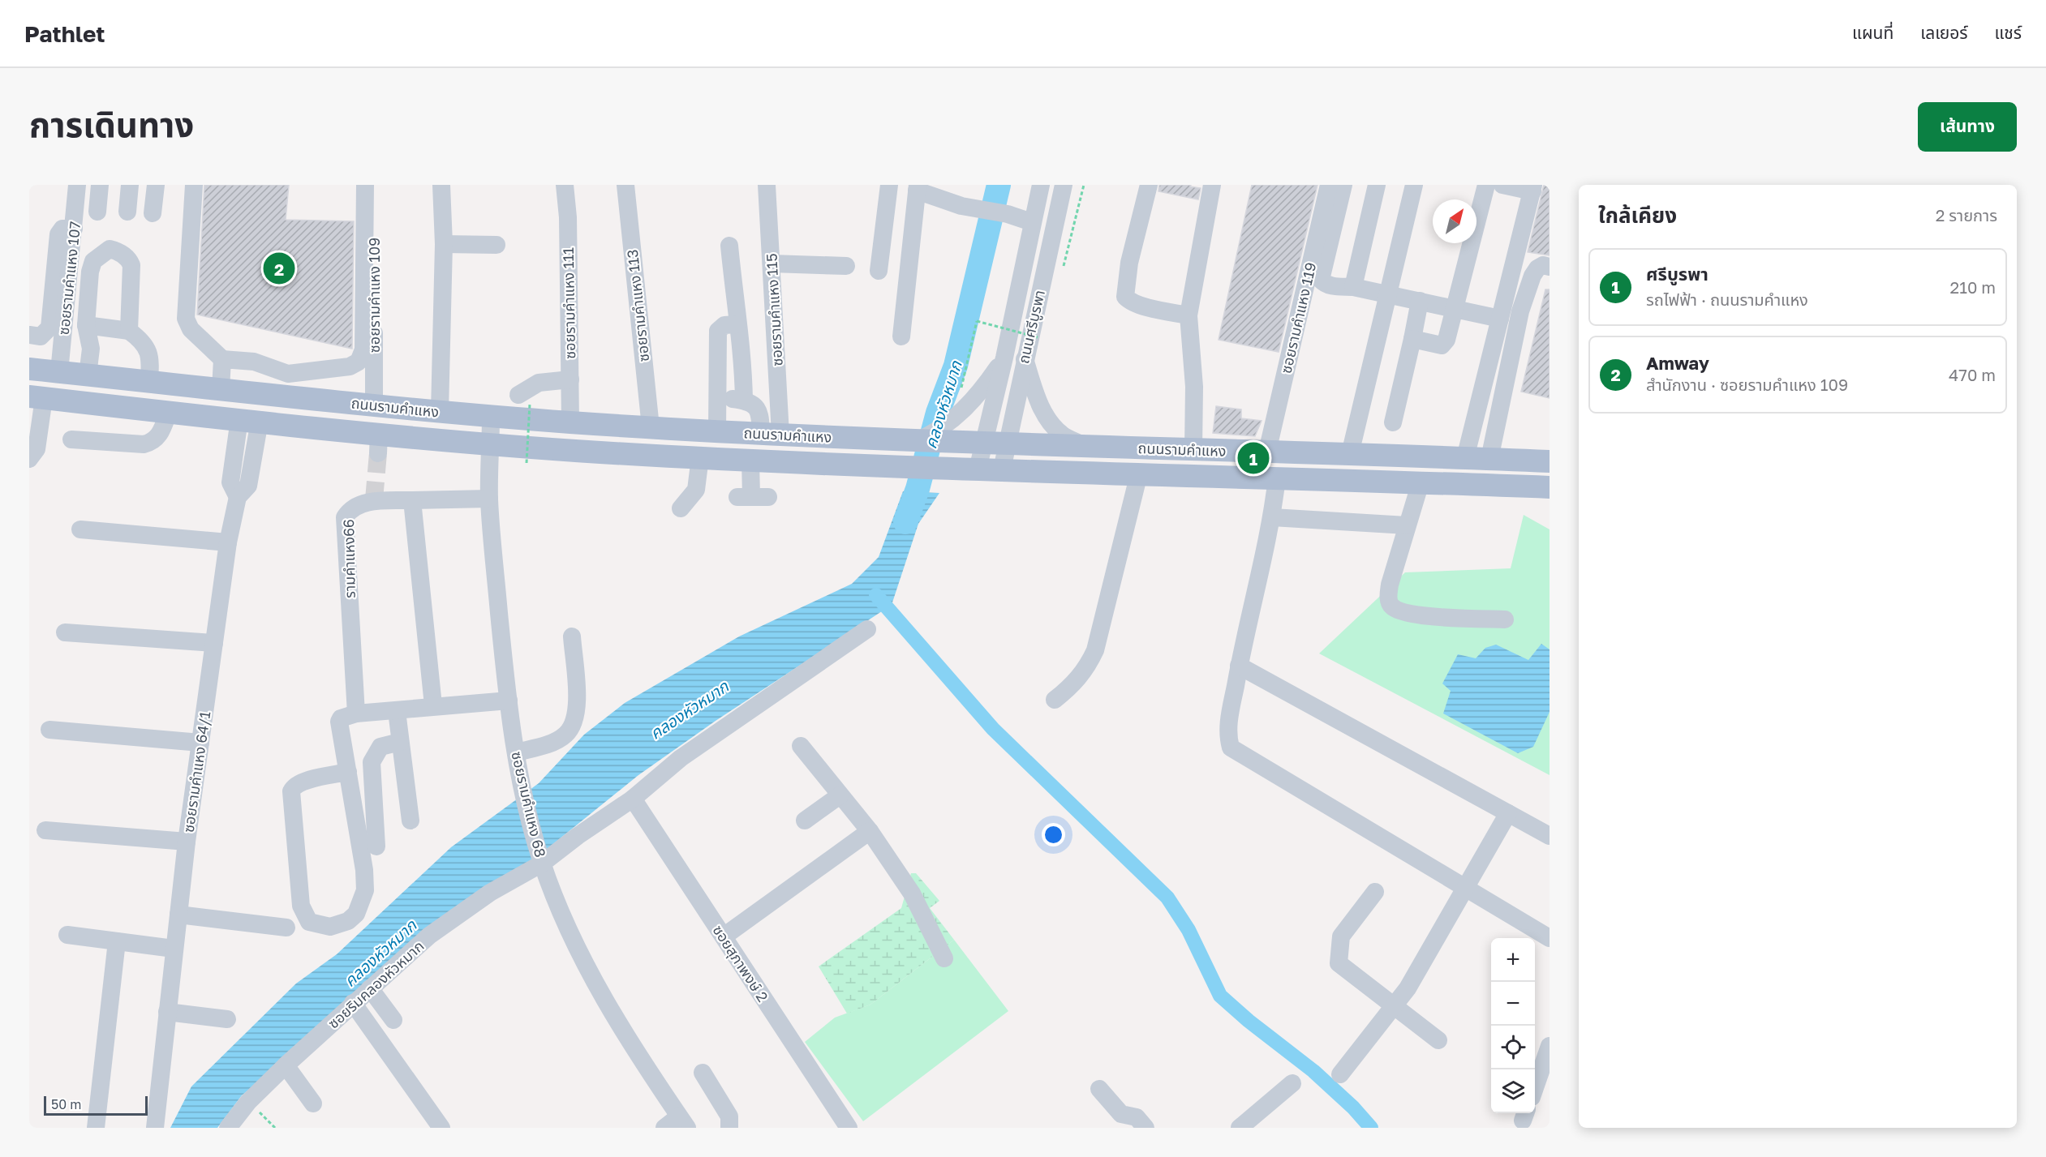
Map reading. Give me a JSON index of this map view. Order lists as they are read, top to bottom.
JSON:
{
  "streets": {
    "main road": ["ถนนรามคำแหง"],
    "street": [
      "ซอยรามคำแหง 107",
      "ซอยรามคำแหง 109",
      "ซอยรามคำแหง 111",
      "ซอยรามคำแหง 113",
      "ซอยรามคำแหง 115",
      "ซอยรามคำแหง 119",
      "ถนนศรีบูรพา",
      "รามคำแหง66",
      "ซอยรามคำแหง 64/1",
      "ซอยรามคำแหง 68",
      "ซอยสุภาพงษ์ 2",
      "ซอยริมคลองหัวหมาก"
    ]
  },
  "crossings": [
    ["ซอยรามคำแหง 107", "ถนนรามคำแหง"],
    ["ซอยรามคำแหง 109", "ถนนรามคำแหง"],
    ["ซอยรามคำแหง 111", "ถนนรามคำแหง"],
    ["ซอยรามคำแหง 113", "ถนนรามคำแหง"],
    ["ซอยรามคำแหง 115", "ถนนรามคำแหง"],
    ["ซอยรามคำแหง 119", "ถนนรามคำแหง"],
    ["ถนนศรีบูรพา", "ถนนรามคำแหง"],
    ["ถนนรามคำแหง", "ซอยรามคำแหง 64/1"],
    ["ถนนรามคำแหง", "ซอยรามคำแหง 68"],
    ["รามคำแหง66", "ซอยรามคำแหง 68"],
    ["ซอยรามคำแหง 68", "ซอยริมคลองหัวหมาก"],
    ["ซอยสุภาพงษ์ 2", "ซอยริมคลองหัวหมาก"]
  ],
  "water": ["คลองหัวหมาก"],
  "scale_bar": "50 m",
  "north": "top right",
  "page": {
    "header": "Pathlet",
    "nav": ["แผนที่", "เลเยอร์", "แชร์"],
    "title": "การเดินทาง",
    "buttons": "เส้นทาง",
    "heading": ["ใกล้เคียง", "2 รายการ"],
    "list": [
      {
        "mark": "1",
        "name": "ศรีบูรพา",
        "note": "รถไฟฟ้า · ถนนรามคำแหง",
        "value": "210 m"
      },
      {
        "mark": "2",
        "name": "Amway",
        "note": "สำนักงาน · ซอยรามคำแหง 109",
        "value": "470 m"
      }
    ],
    "pins": ["2", "1"],
    "map_buttons": ["+", "−"],
    "scale": "50 m"
  }
}
